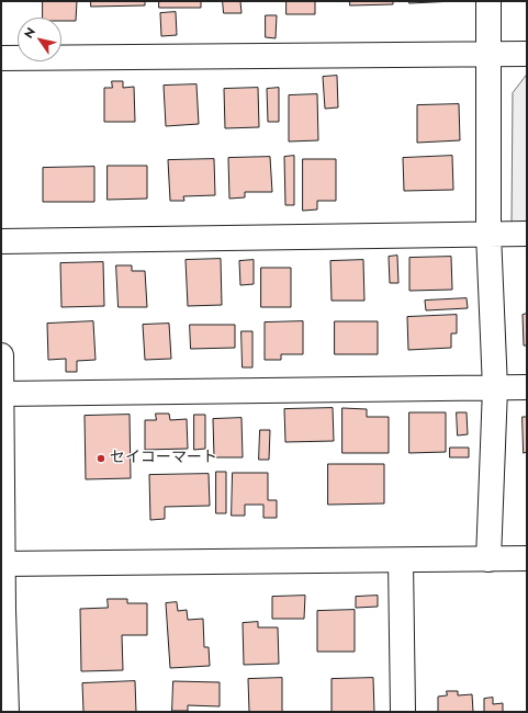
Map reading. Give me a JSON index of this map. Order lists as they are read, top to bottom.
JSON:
{
  "places": ["セイコーマート"],
  "north": "top left"
}
